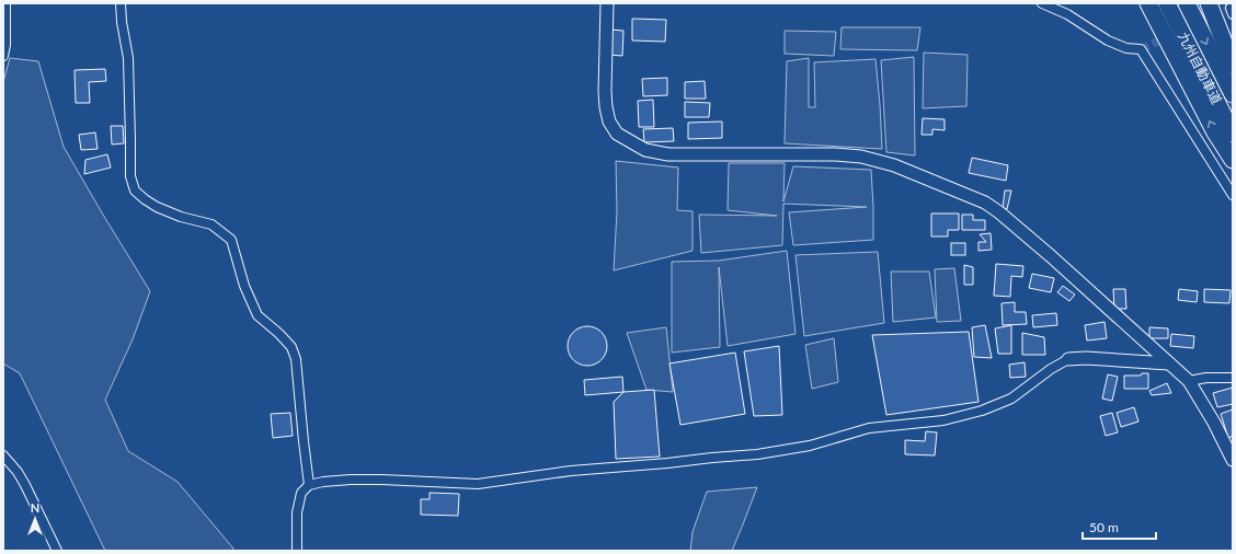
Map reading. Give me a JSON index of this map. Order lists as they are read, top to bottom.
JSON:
{
  "streets": {
    "highway": ["九州自動車道"]
  },
  "scale_bar": "50 m",
  "north": "top"
}
